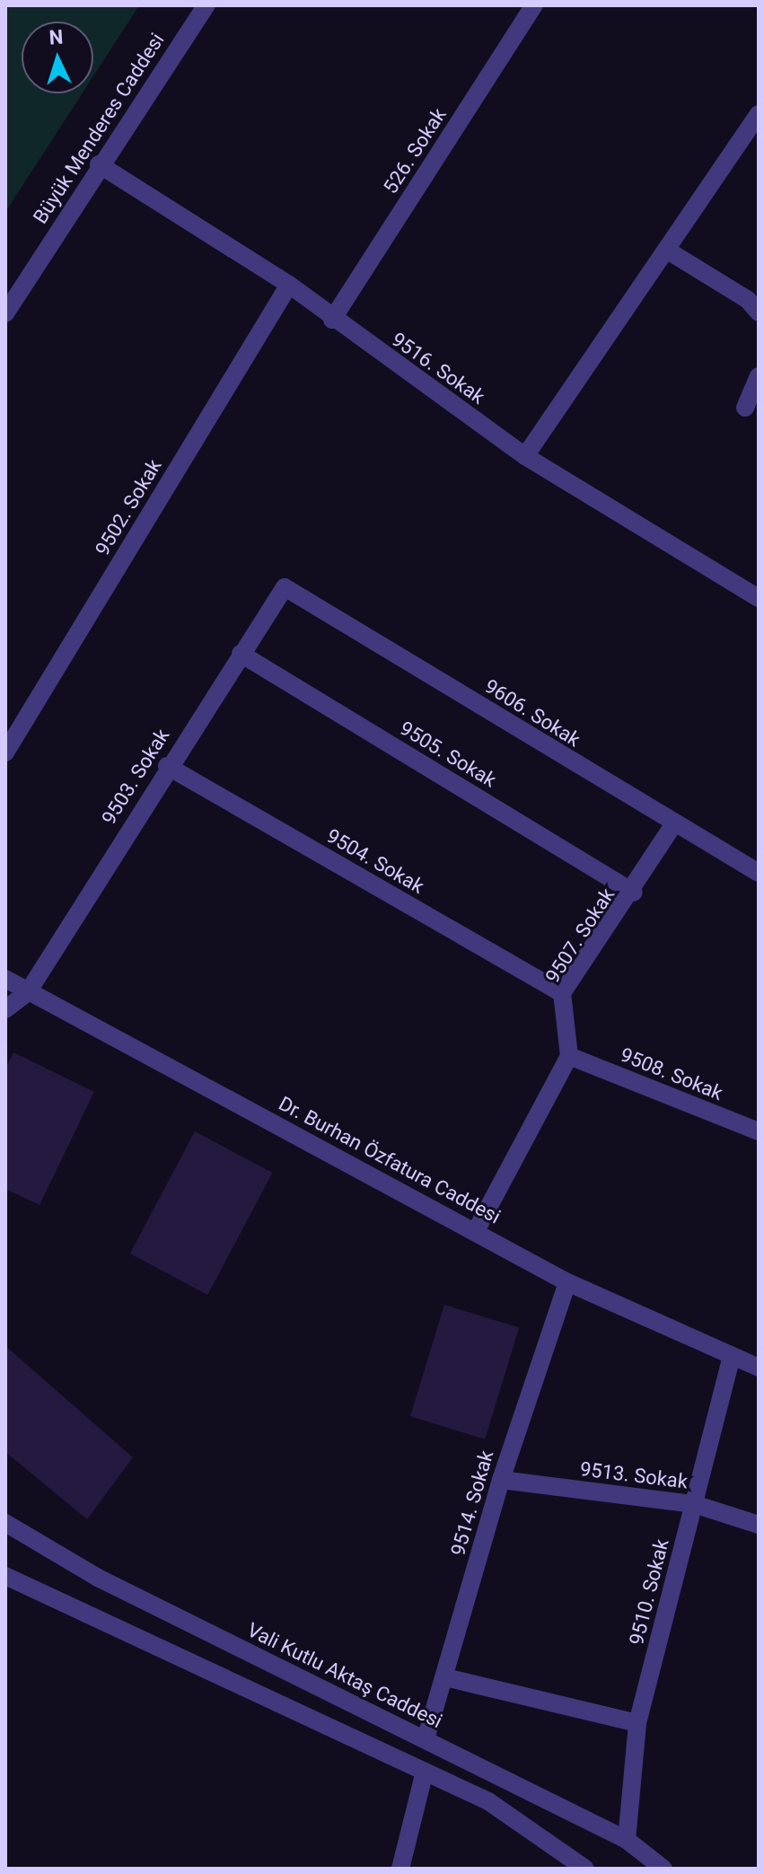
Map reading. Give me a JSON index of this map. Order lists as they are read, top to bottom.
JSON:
{
  "streets": {
    "street": [
      "Büyük Menderes Caddesi",
      "526. Sokak",
      "9516. Sokak",
      "9502. Sokak",
      "9606. Sokak",
      "9505. Sokak",
      "9503. Sokak",
      "9504. Sokak",
      "9507. Sokak",
      "9508. Sokak",
      "Dr. Burhan Özfatura Caddesi",
      "9513. Sokak",
      "9514. Sokak",
      "9510. Sokak",
      "Vali Kutlu Aktaş Caddesi"
    ]
  },
  "crossings": [
    ["Büyük Menderes Caddesi", "9516. Sokak"],
    ["526. Sokak", "9516. Sokak"],
    ["9516. Sokak", "9502. Sokak"],
    ["9606. Sokak", "9503. Sokak"],
    ["9606. Sokak", "9507. Sokak"],
    ["9505. Sokak", "9503. Sokak"],
    ["9505. Sokak", "9507. Sokak"],
    ["9503. Sokak", "9504. Sokak"],
    ["9503. Sokak", "Dr. Burhan Özfatura Caddesi"],
    ["9504. Sokak", "9507. Sokak"],
    ["9507. Sokak", "9508. Sokak"],
    ["Dr. Burhan Özfatura Caddesi", "9514. Sokak"],
    ["Dr. Burhan Özfatura Caddesi", "9510. Sokak"],
    ["9513. Sokak", "9514. Sokak"],
    ["9513. Sokak", "9510. Sokak"],
    ["9514. Sokak", "Vali Kutlu Aktaş Caddesi"],
    ["9510. Sokak", "Vali Kutlu Aktaş Caddesi"]
  ],
  "north": "top"
}
